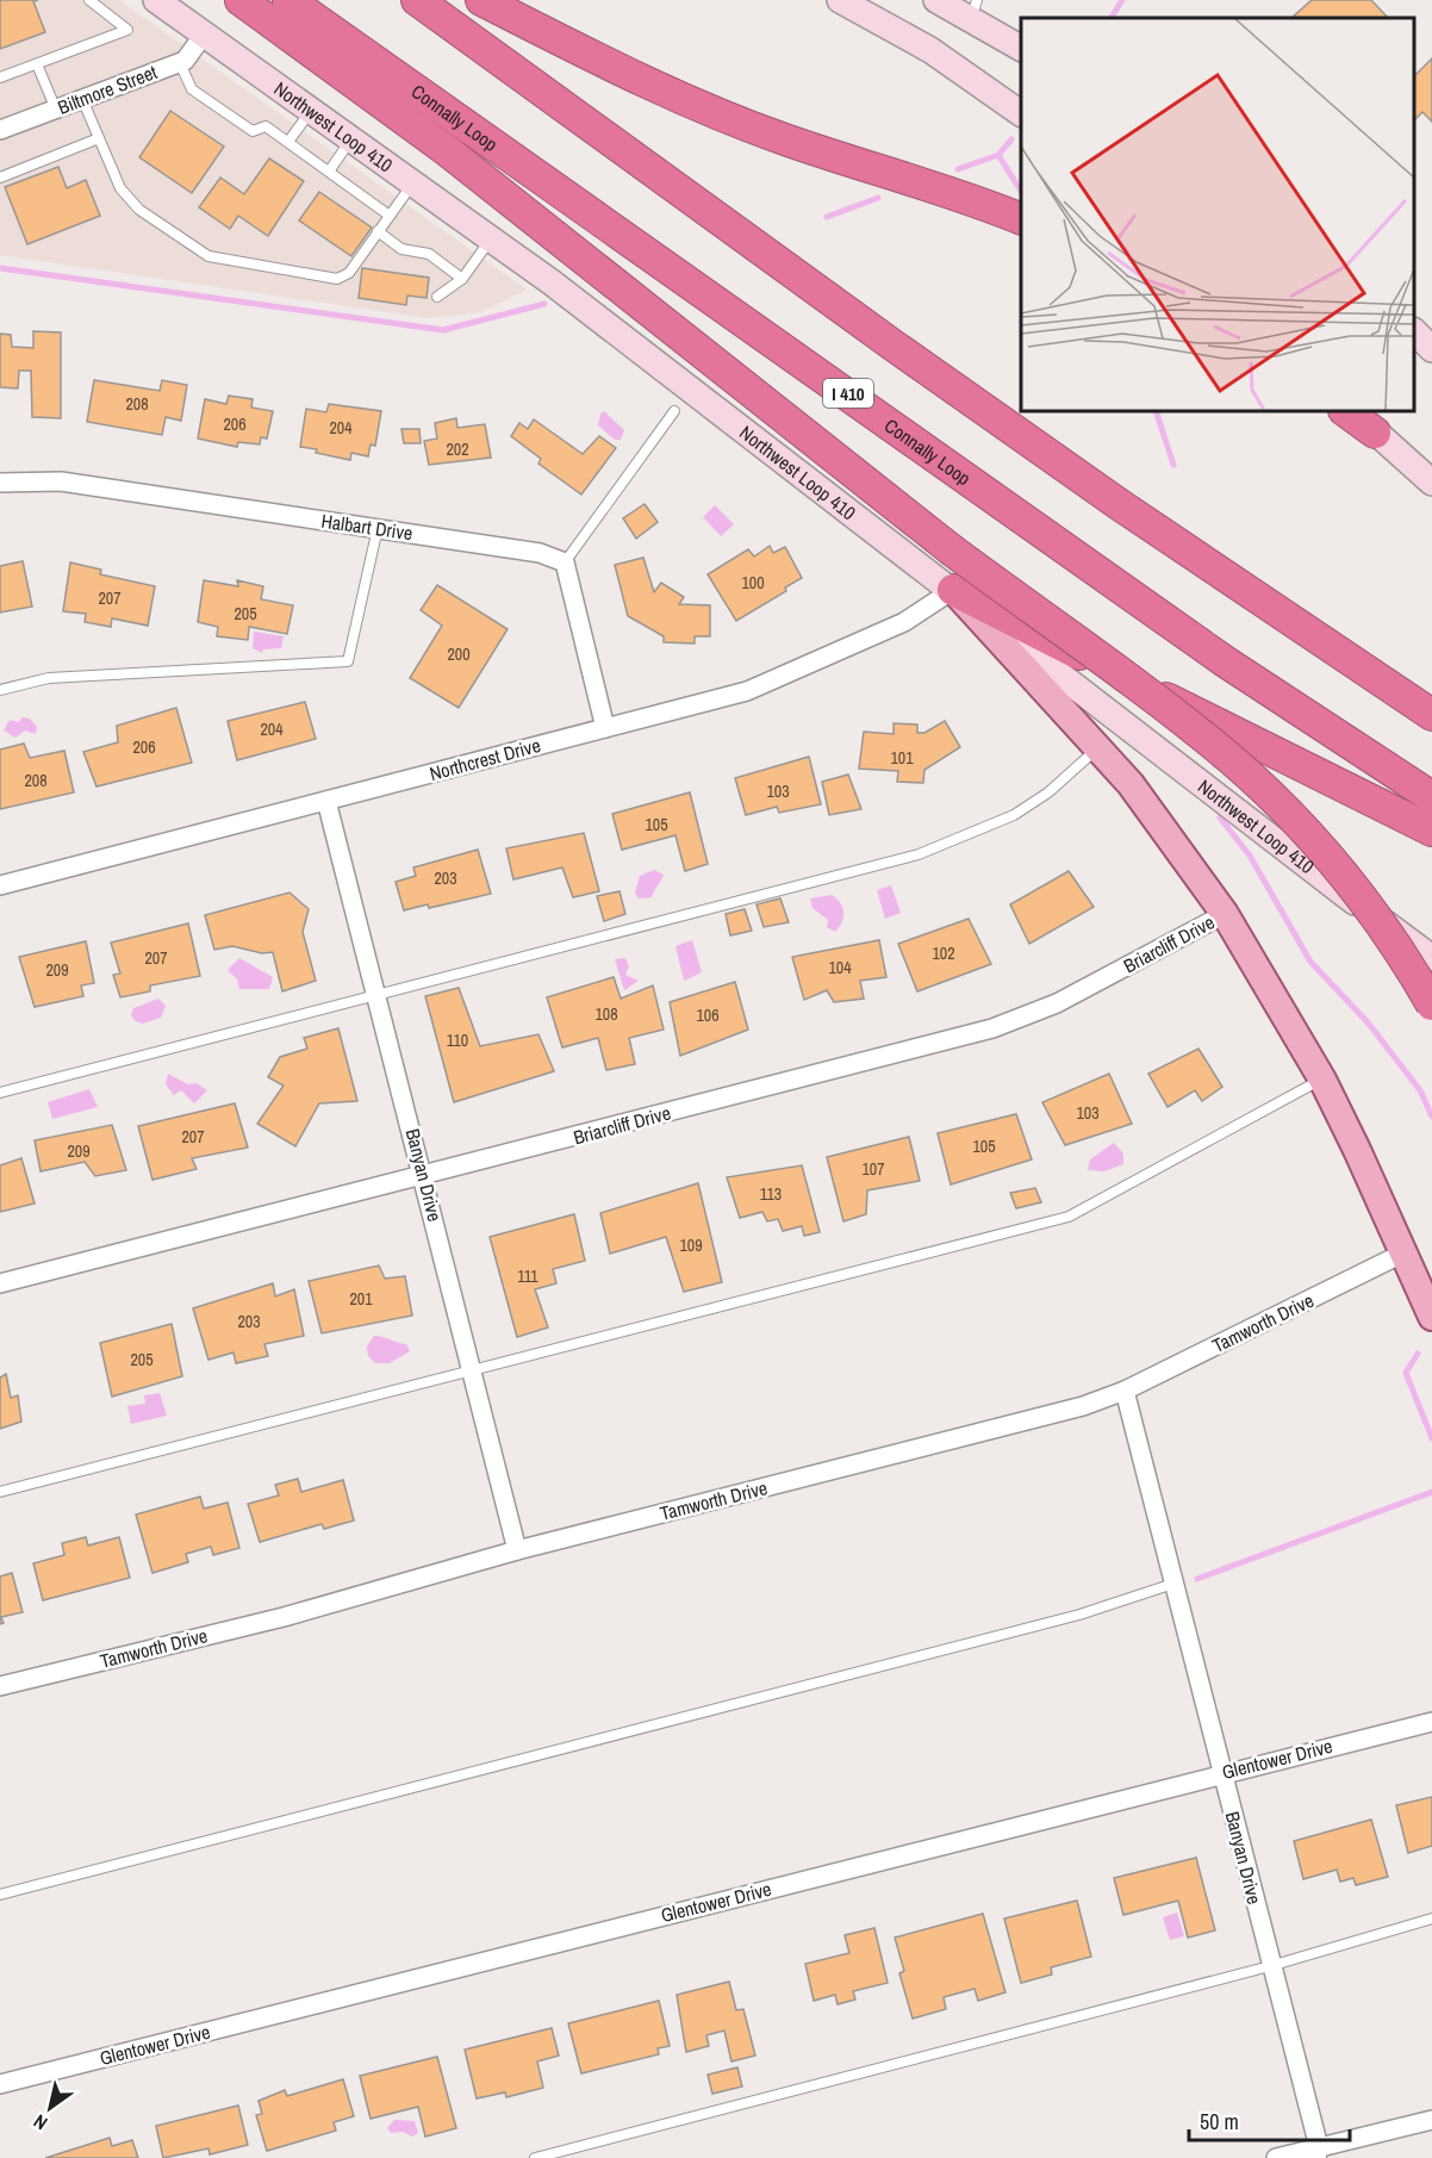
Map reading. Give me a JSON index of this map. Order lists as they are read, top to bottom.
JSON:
{
  "streets": {
    "highway": ["Connally Loop", "I 410"],
    "main road": ["Northwest Loop 410"],
    "street": [
      "Biltmore Street",
      "Halbart Drive",
      "Northcrest Drive",
      "Briarcliff Drive",
      "Banyan Drive",
      "Tamworth Drive",
      "Glentower Drive"
    ]
  },
  "crossings": [
    ["Biltmore Street", "Northwest Loop 410"],
    ["Northwest Loop 410", "Northcrest Drive"],
    ["Northcrest Drive", "Banyan Drive"],
    ["Briarcliff Drive", "Banyan Drive"],
    ["Banyan Drive", "Tamworth Drive"],
    ["Banyan Drive", "Glentower Drive"]
  ],
  "house_numbers": [
    "208",
    "206",
    "204",
    "202",
    "100",
    "207",
    "205",
    "200",
    "204",
    "206",
    "101",
    "208",
    "103",
    "105",
    "203",
    "102",
    "207",
    "104",
    "209",
    "108",
    "106",
    "110",
    "103",
    "207",
    "105",
    "209",
    "107",
    "113",
    "109",
    "111",
    "201",
    "203",
    "205"
  ],
  "scale_bar": "50 m",
  "north": "bottom left"
}
